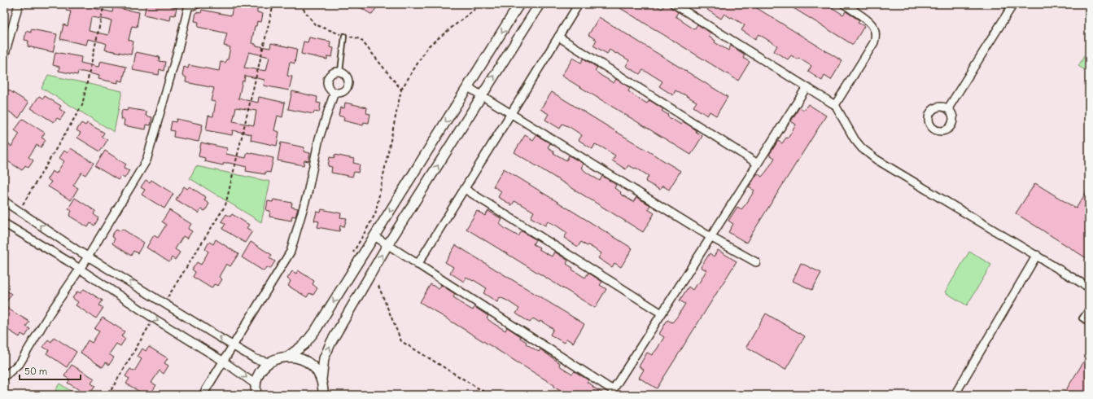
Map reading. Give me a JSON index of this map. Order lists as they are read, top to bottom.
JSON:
{
  "scale_bar": "50 m"
}
